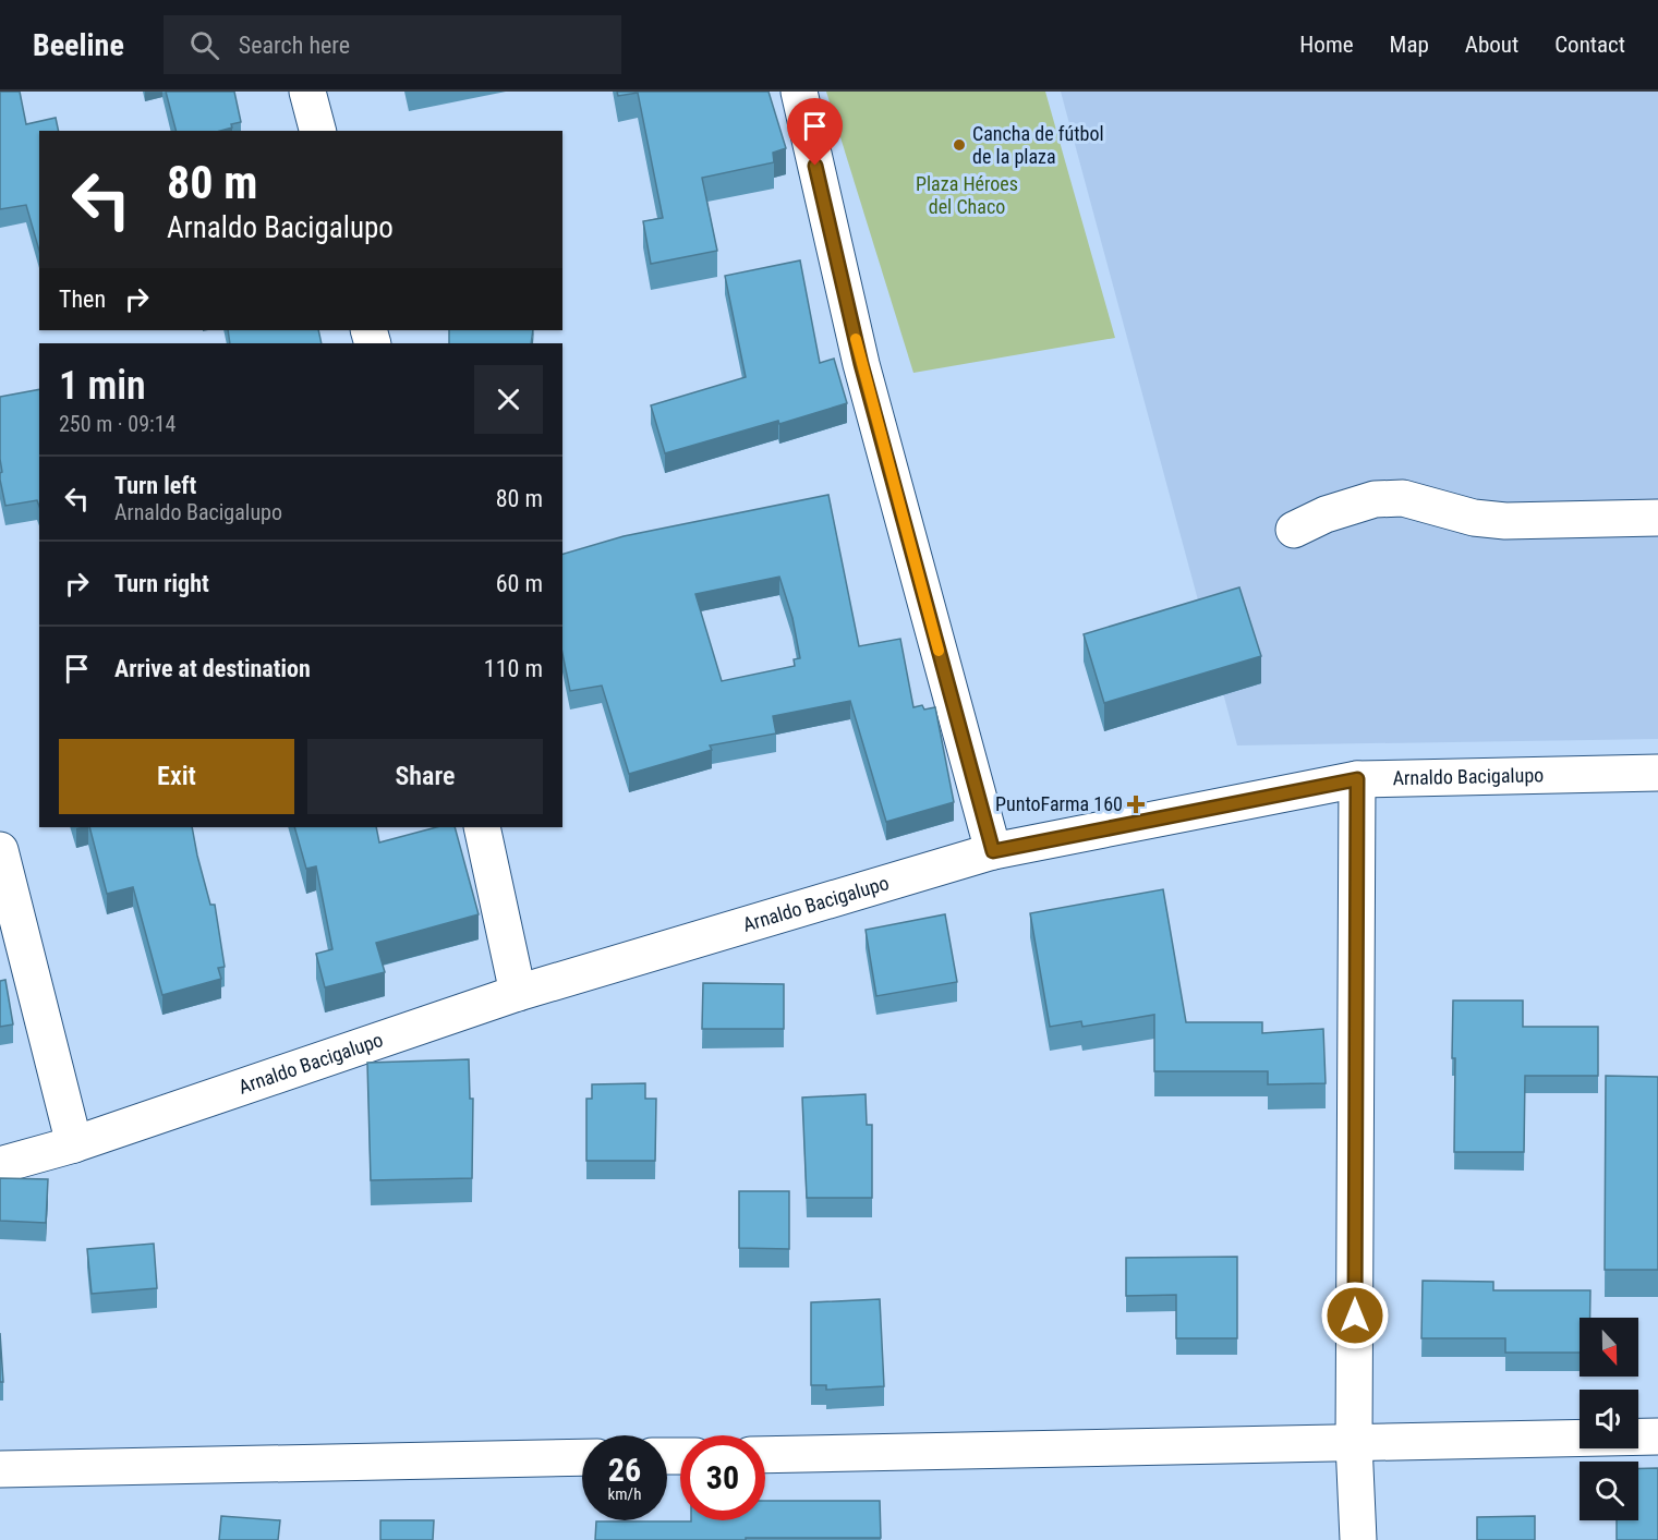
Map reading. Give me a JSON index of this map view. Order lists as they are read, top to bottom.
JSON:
{
  "streets": {
    "street": ["Arnaldo Bacigalupo"]
  },
  "parks": ["Plaza Héroes del Chaco"],
  "places": {
    "other": ["Cancha de fútbol de la plaza"],
    "health": ["PuntoFarma 160"]
  },
  "north": "bottom",
  "page": {
    "header": "Beeline",
    "search": "Search here",
    "nav": [
      "Home",
      "Map",
      "About",
      "Contact"
    ],
    "turn": ["80 m", "Arnaldo Bacigalupo"],
    "then": "Then",
    "heading": ["1 min", "250 m · 09:14"],
    "list": [
      {
        "name": "Turn left",
        "note": "Arnaldo Bacigalupo",
        "value": "80 m"
      },
      {
        "name": "Turn right",
        "value": "60 m"
      },
      {
        "name": "Arrive at destination",
        "value": "110 m"
      }
    ],
    "buttons": ["Exit", "Share"],
    "speed": "26 km/h",
    "limit": "30"
  }
}
